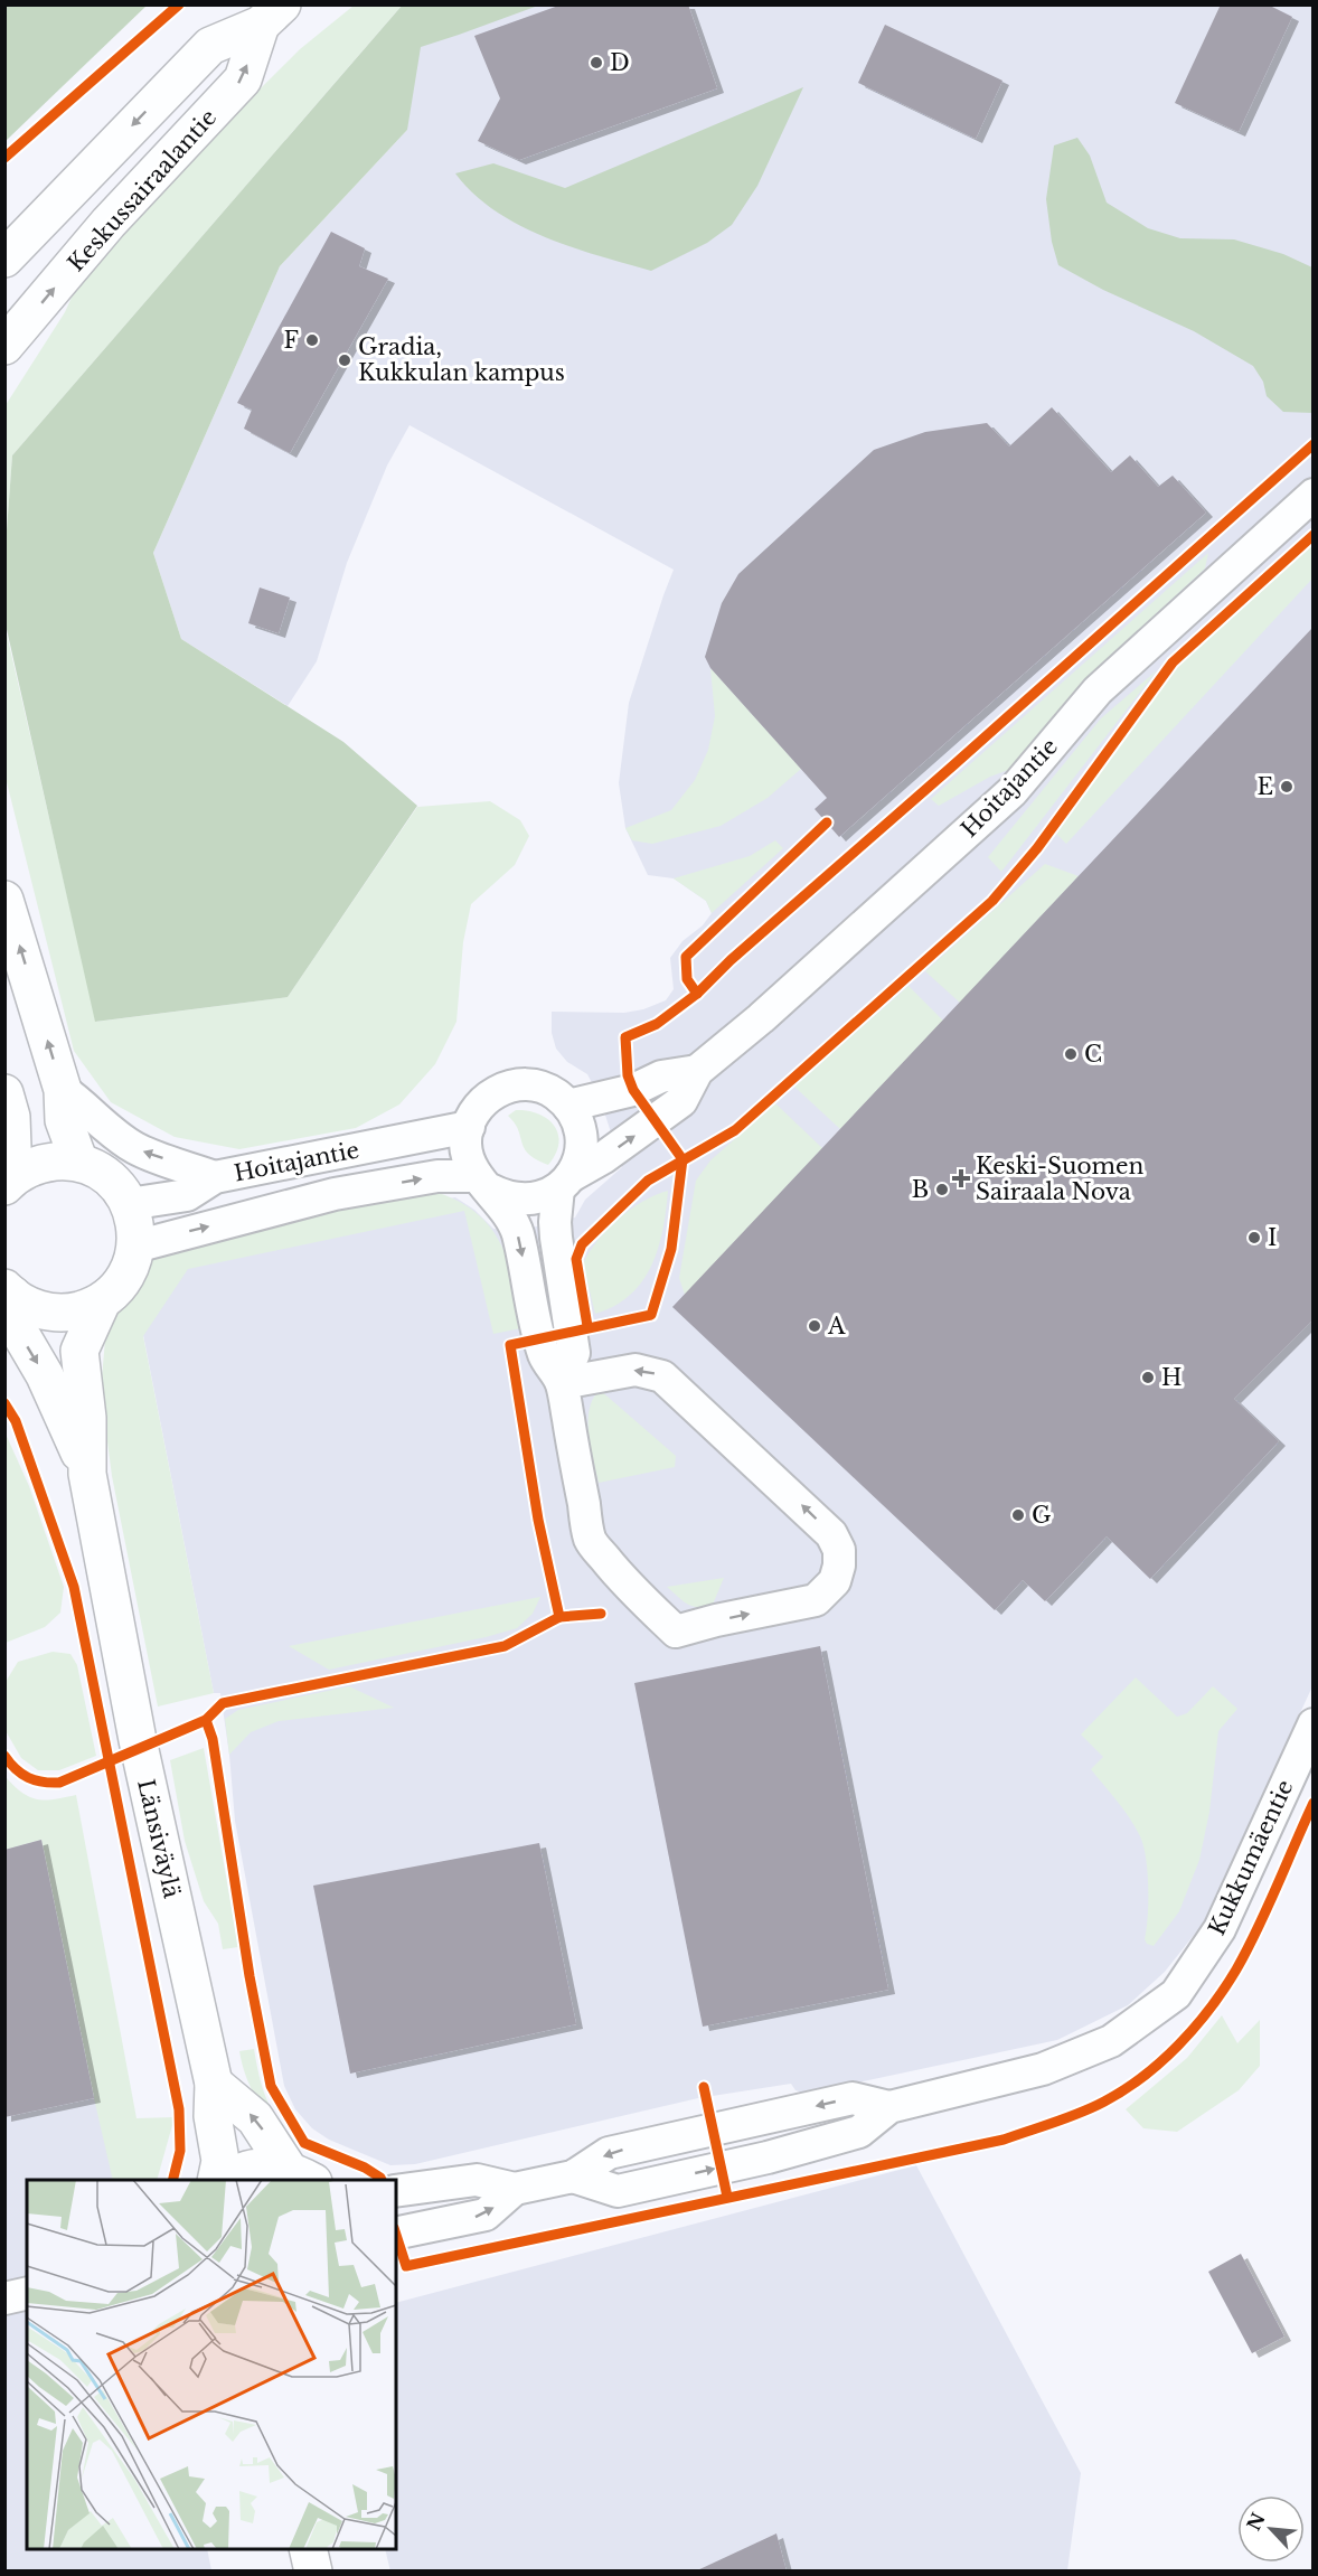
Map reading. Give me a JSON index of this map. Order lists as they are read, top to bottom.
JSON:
{
  "streets": {
    "main road": ["Keskussairaalantie", "Länsiväylä"],
    "street": ["Hoitajantie", "Kukkumäentie"]
  },
  "places": {
    "other": [
      "D",
      "F",
      "Gradia, Kukkulan kampus",
      "E",
      "C",
      "B",
      "I",
      "A",
      "H",
      "G"
    ],
    "health": ["Keski-Suomen Sairaala Nova"]
  },
  "north": "top left"
}
